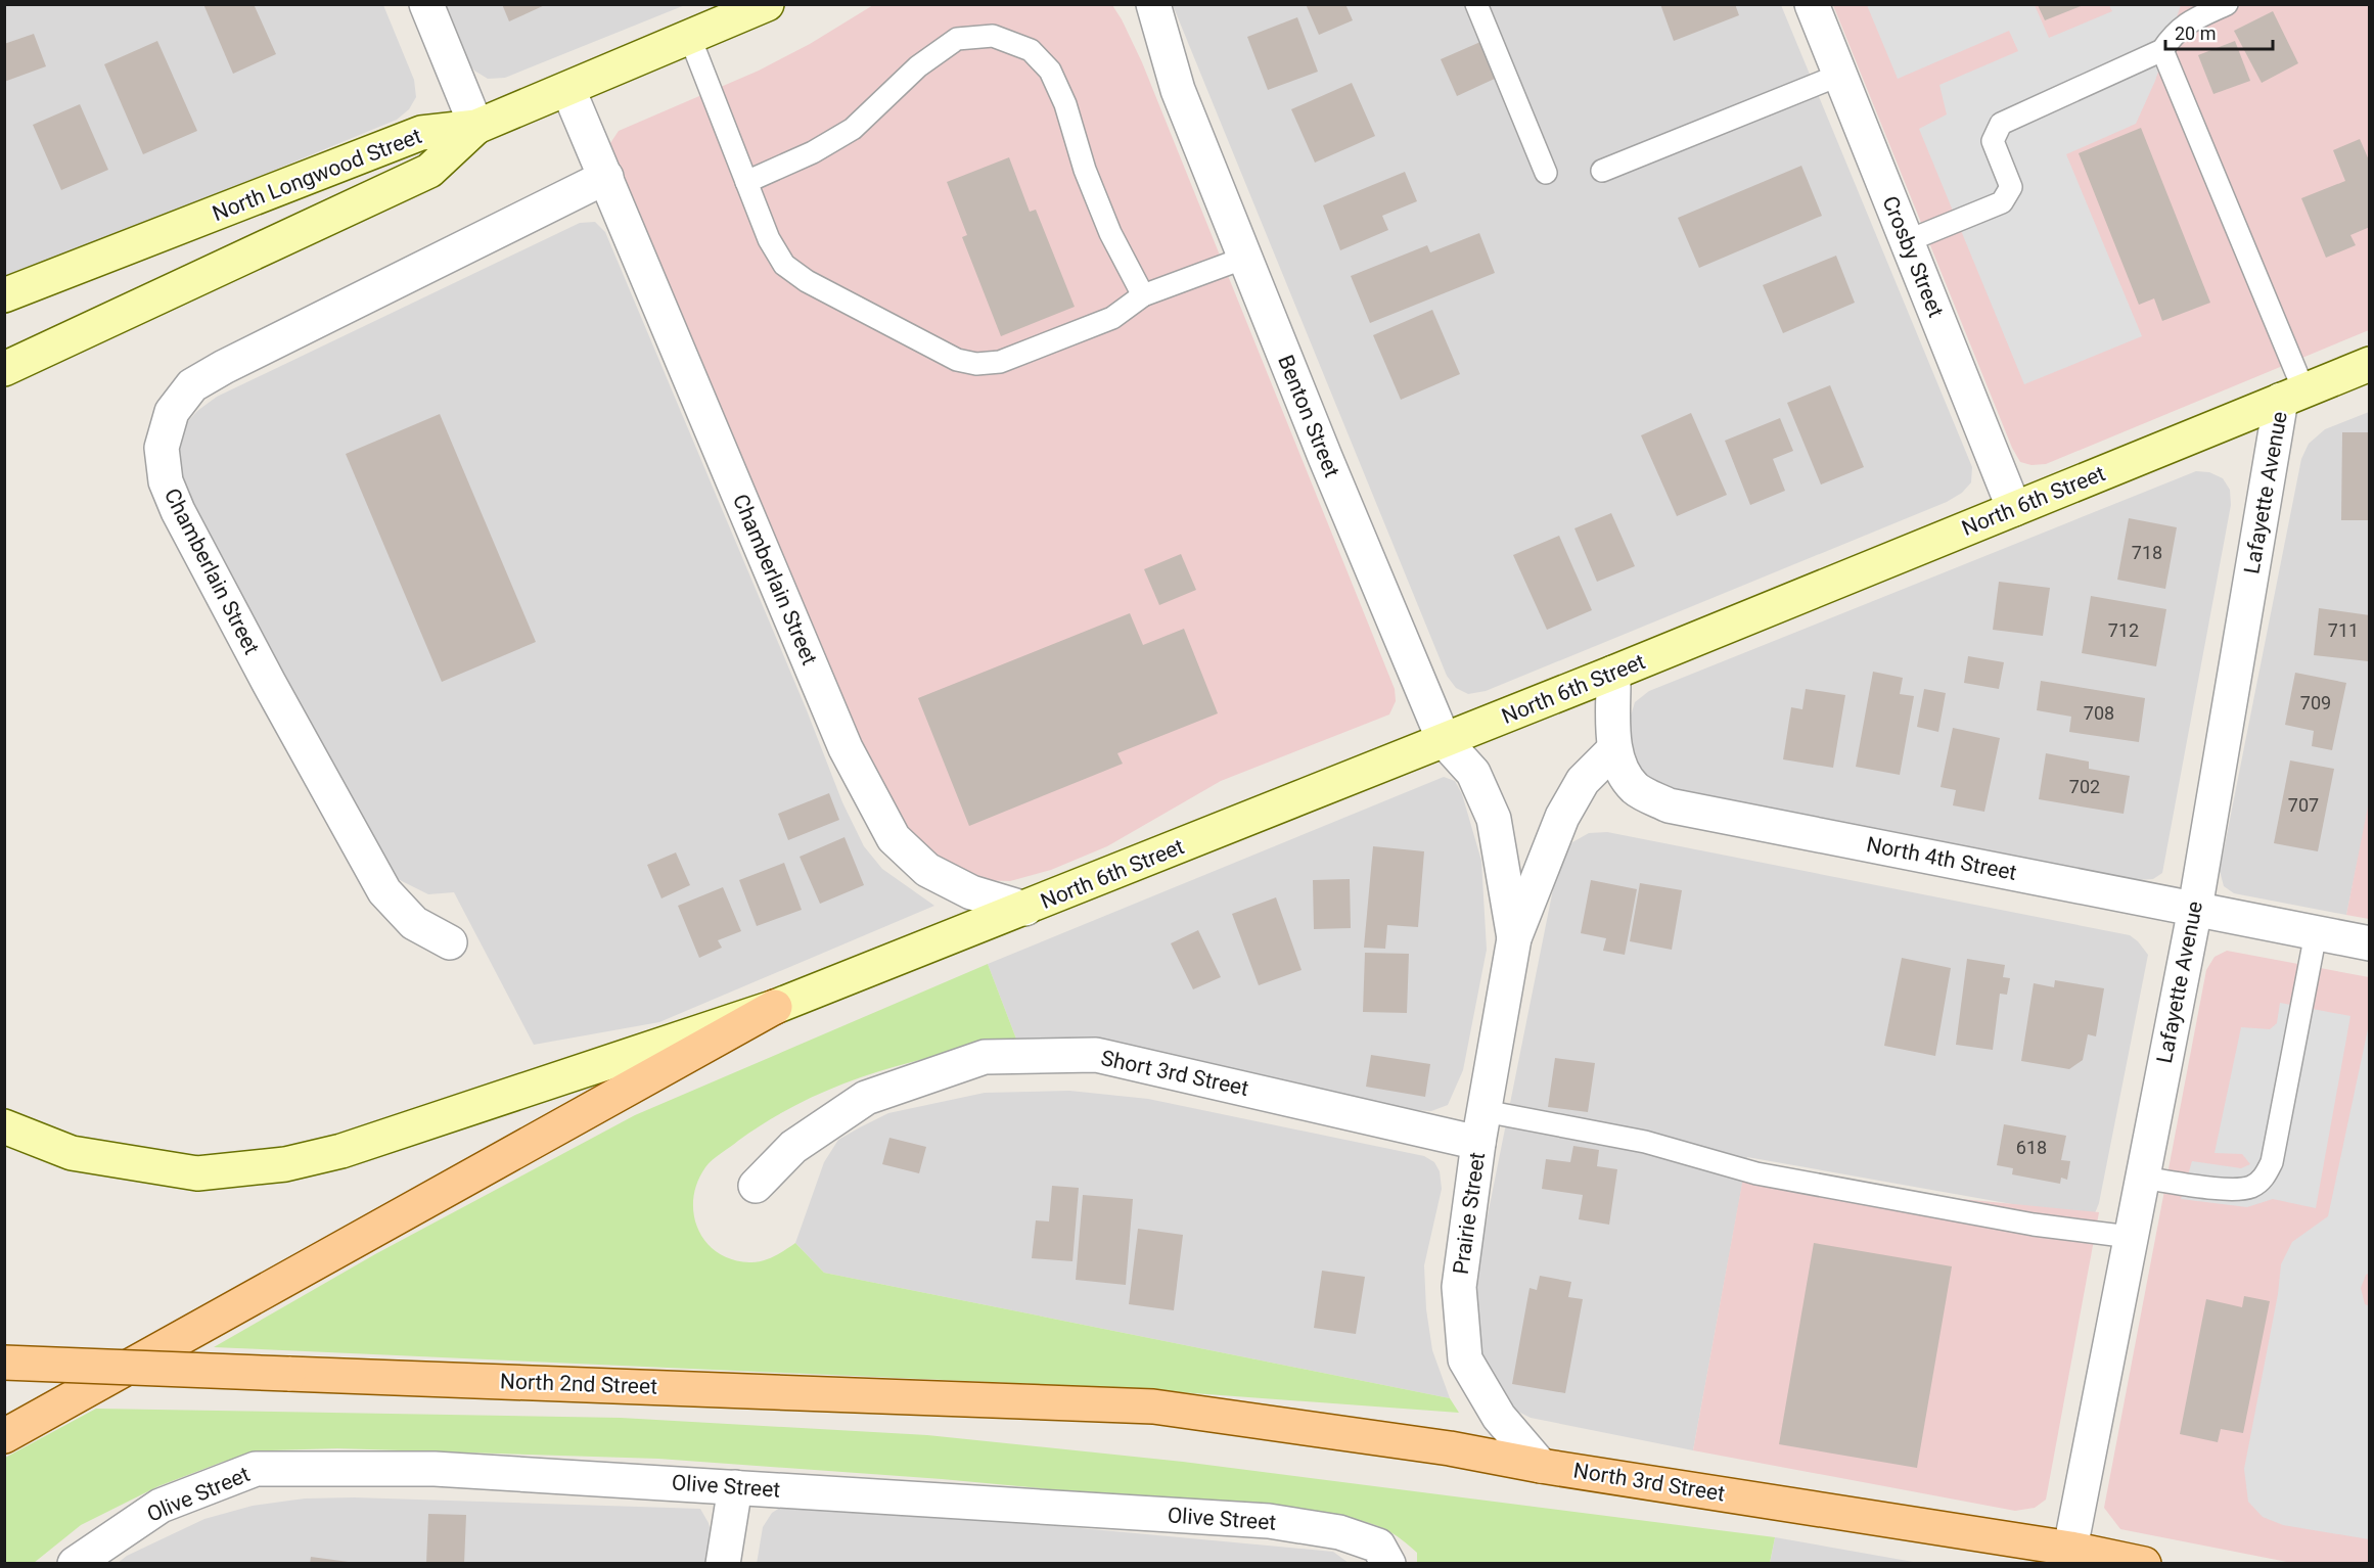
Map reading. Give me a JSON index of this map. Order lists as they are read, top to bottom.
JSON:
{
  "streets": {
    "main road": [
      "North Longwood Street",
      "North 6th Street",
      "North 2nd Street",
      "North 3rd Street"
    ],
    "street": [
      "Crosby Street",
      "Benton Street",
      "Lafayette Avenue",
      "Chamberlain Street",
      "North 4th Street",
      "Short 3rd Street",
      "Prairie Street",
      "Olive Street"
    ]
  },
  "crossings": [
    ["North Longwood Street", "Chamberlain Street"],
    ["Crosby Street", "North 6th Street"],
    ["Benton Street", "North 6th Street"],
    ["Benton Street", "Prairie Street"],
    ["Lafayette Avenue", "North 6th Street"],
    ["Lafayette Avenue", "North 4th Street"],
    ["Lafayette Avenue", "North 3rd Street"],
    ["North 6th Street", "Chamberlain Street"],
    ["North 6th Street", "North 4th Street"],
    ["North 6th Street", "Prairie Street"],
    ["North 4th Street", "Prairie Street"],
    ["Short 3rd Street", "Prairie Street"],
    ["Prairie Street", "North 3rd Street"],
    ["North 2nd Street", "North 3rd Street"]
  ],
  "house_numbers": [
    "718",
    "712",
    "711",
    "709",
    "708",
    "702",
    "707",
    "618"
  ],
  "scale_bar": "20 m"
}
